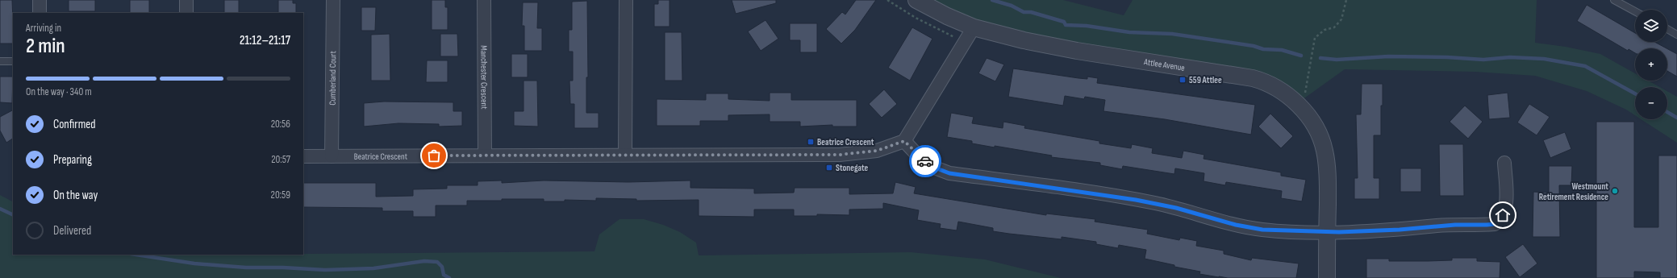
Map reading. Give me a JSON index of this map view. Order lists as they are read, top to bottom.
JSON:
{
  "streets": {
    "street": [
      "Attlee Avenue",
      "Manchester Crescent",
      "Cumberland Court",
      "Beatrice Crescent"
    ]
  },
  "crossings": [
    ["Manchester Crescent", "Beatrice Crescent"],
    ["Cumberland Court", "Beatrice Crescent"]
  ],
  "places": {
    "transit": ["559 Attlee", "Beatrice Crescent", "Stonegate"],
    "other": ["Westmount Retirement Residence"]
  },
  "page": {
    "map_buttons": ["+", "−"],
    "heading": ["2 min", "Arriving in", "21:12–21:17"],
    "bar": "On the way · 340 m",
    "list": [
      ["Confirmed", "20:56"],
      ["Preparing", "20:57"],
      ["On the way", "20:59"],
      "Delivered"
    ]
  }
}
